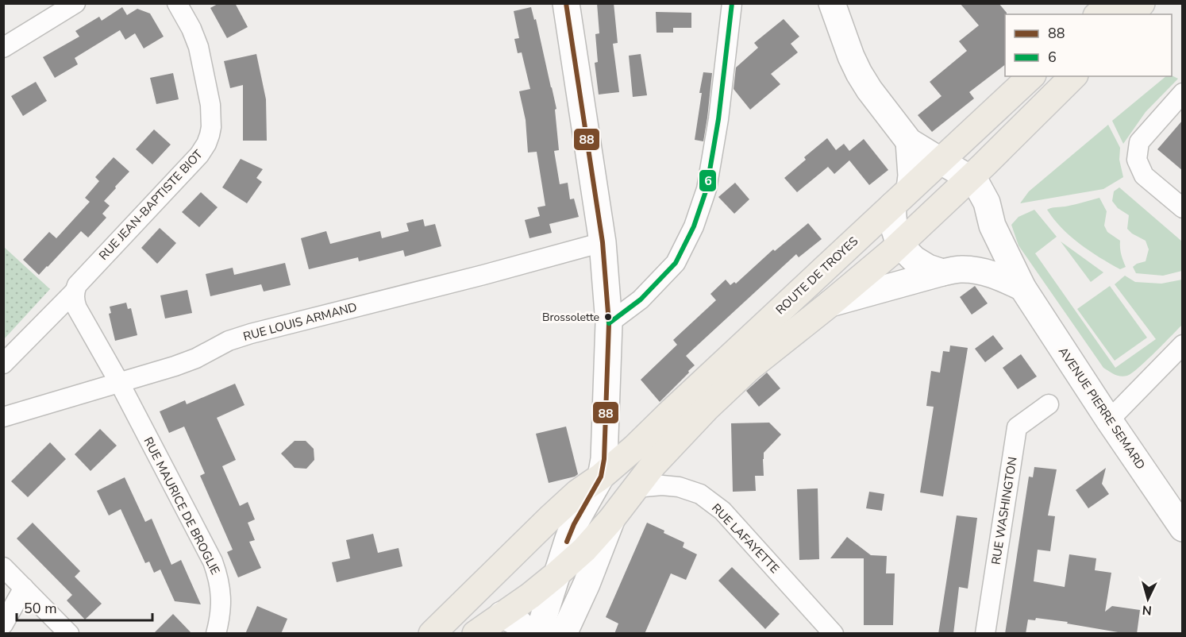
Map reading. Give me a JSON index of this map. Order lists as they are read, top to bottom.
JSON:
{
  "streets": {
    "main road": ["ROUTE DE TROYES", "AVENUE PIERRE SEMARD"],
    "street": [
      "RUE JEAN-BAPTISTE BIOT",
      "RUE LOUIS ARMAND",
      "RUE MAURICE DE BROGLIE",
      "RUE WASHINGTON",
      "RUE LAFAYETTE"
    ]
  },
  "crossings": [
    ["ROUTE DE TROYES", "AVENUE PIERRE SEMARD"],
    ["RUE LOUIS ARMAND", "RUE MAURICE DE BROGLIE"]
  ],
  "places": ["Brossolette"],
  "lines": ["transit line 88", "transit line 6"],
  "legend": ["88", "6"],
  "scale_bar": "50 m",
  "north": "bottom"
}
